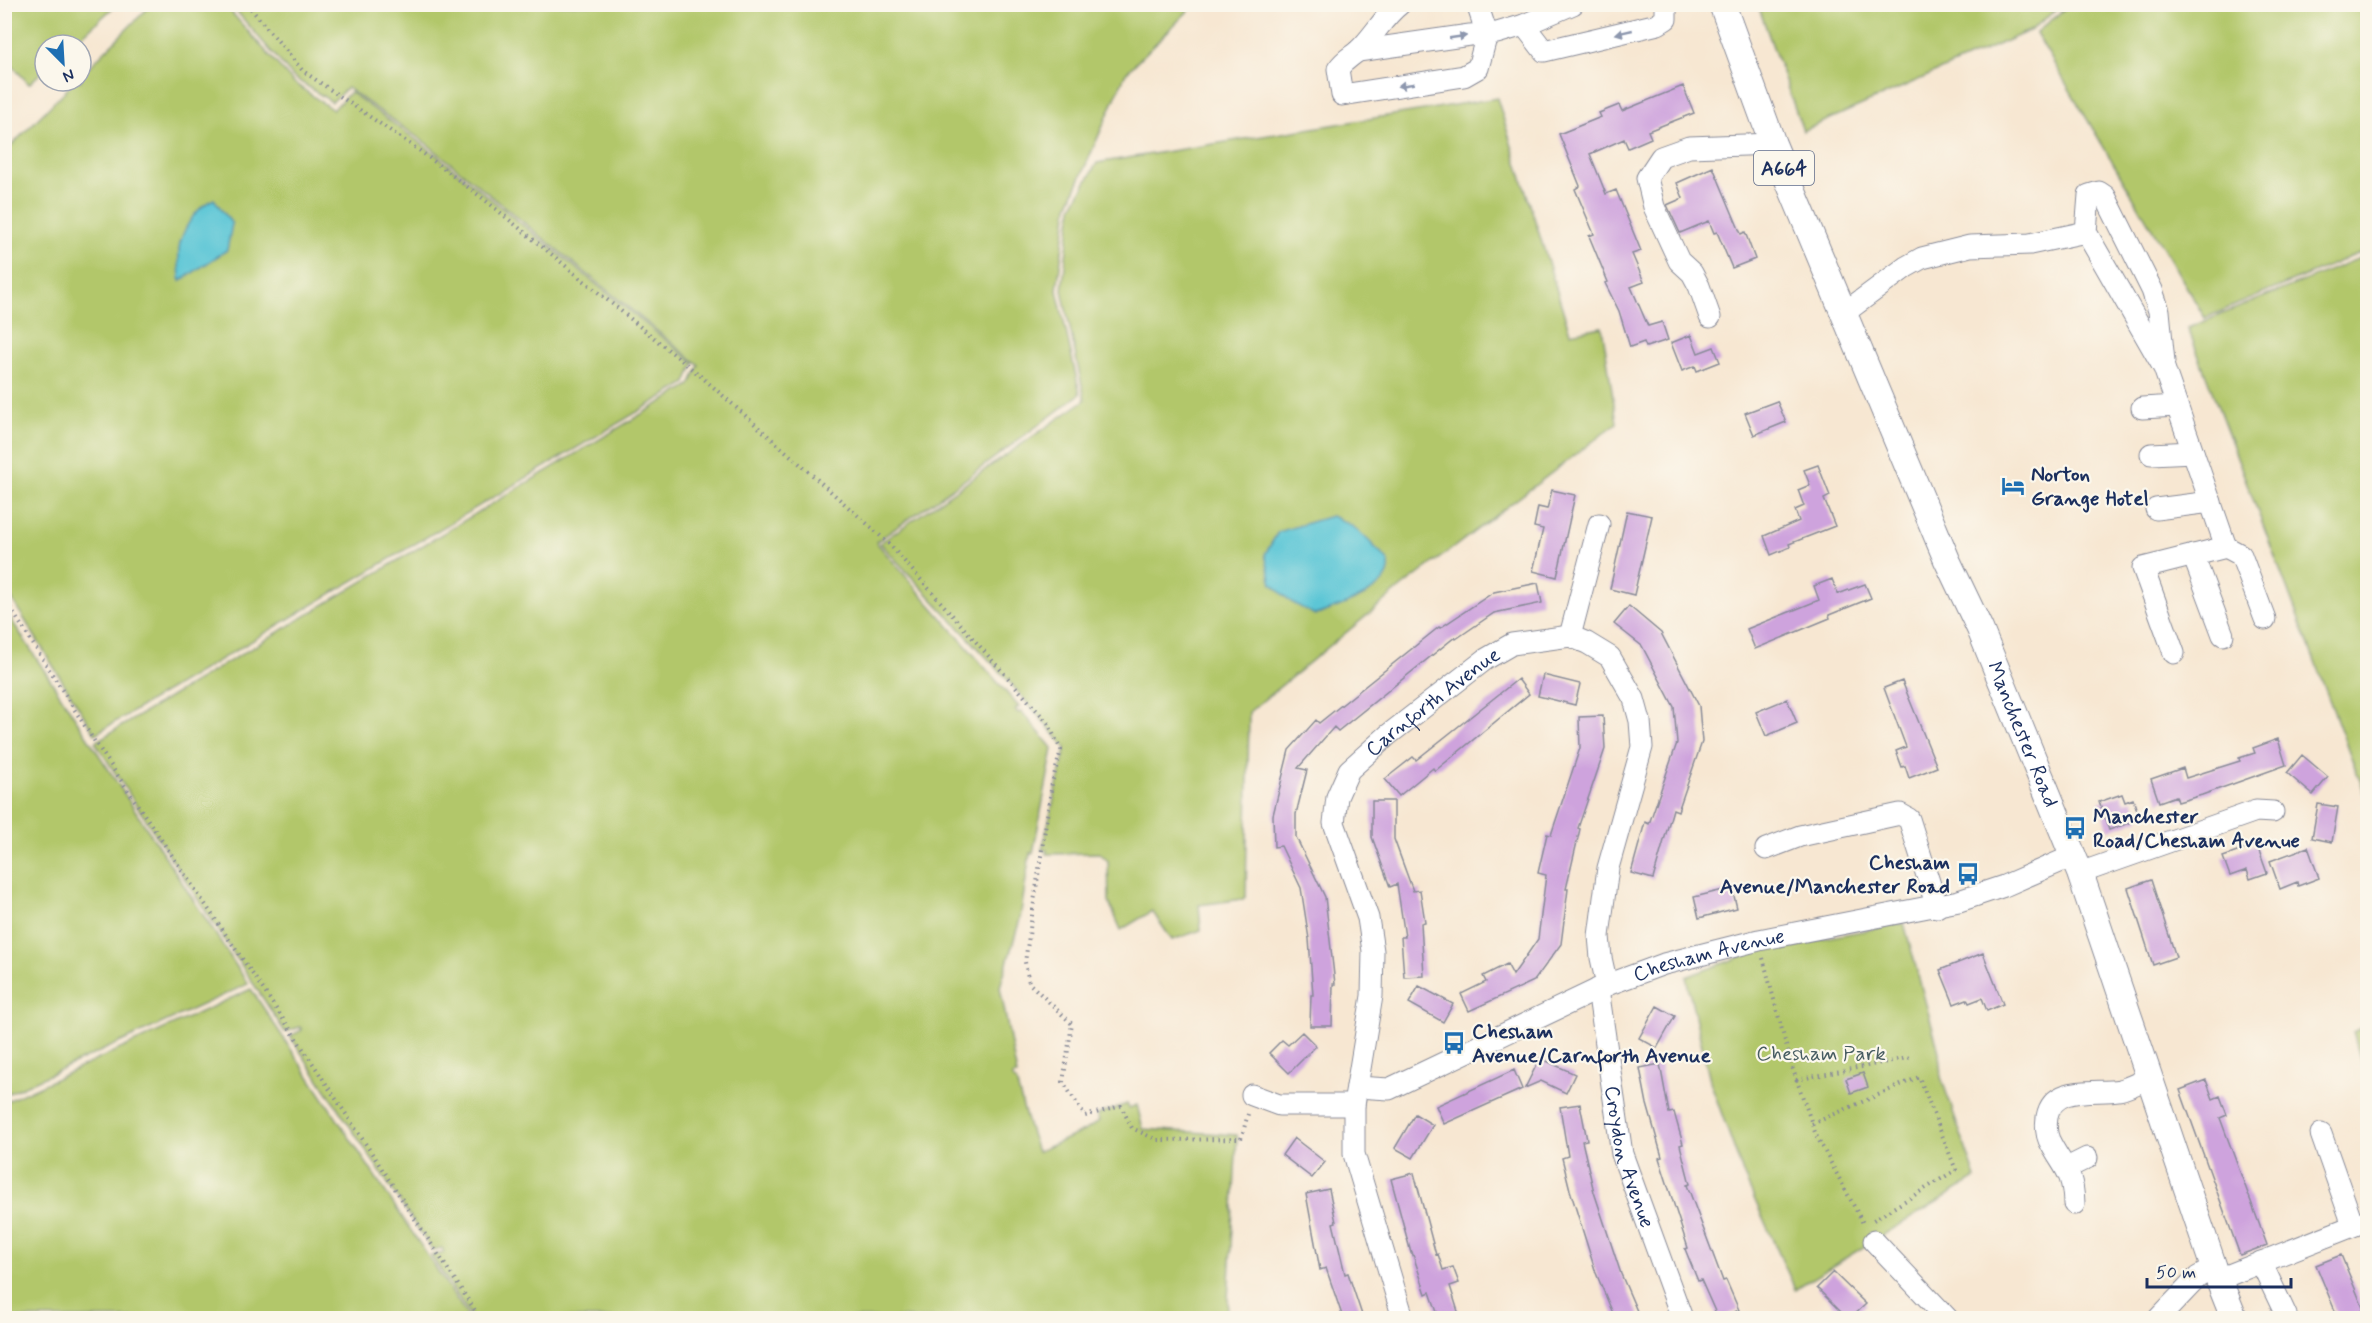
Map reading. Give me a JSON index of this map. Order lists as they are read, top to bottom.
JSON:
{
  "streets": {
    "main road": ["A664", "Manchester Road"],
    "street": ["Carnforth Avenue", "Chesham Avenue", "Croydon Avenue"]
  },
  "crossings": [
    ["A664", "Manchester Road"],
    ["Carnforth Avenue", "Chesham Avenue"],
    ["Manchester Road", "Chesham Avenue"],
    ["Chesham Avenue", "Croydon Avenue"]
  ],
  "parks": ["Chesham Park"],
  "places": {
    "hotel": ["Norton Grange Hotel"],
    "bus stop": ["Manchester Road/Chesham Avenue", "Chesham Avenue/Manchester Road", "Chesham Avenue/Carnforth Avenue"]
  },
  "scale_bar": "50 m",
  "north": "bottom right"
}
